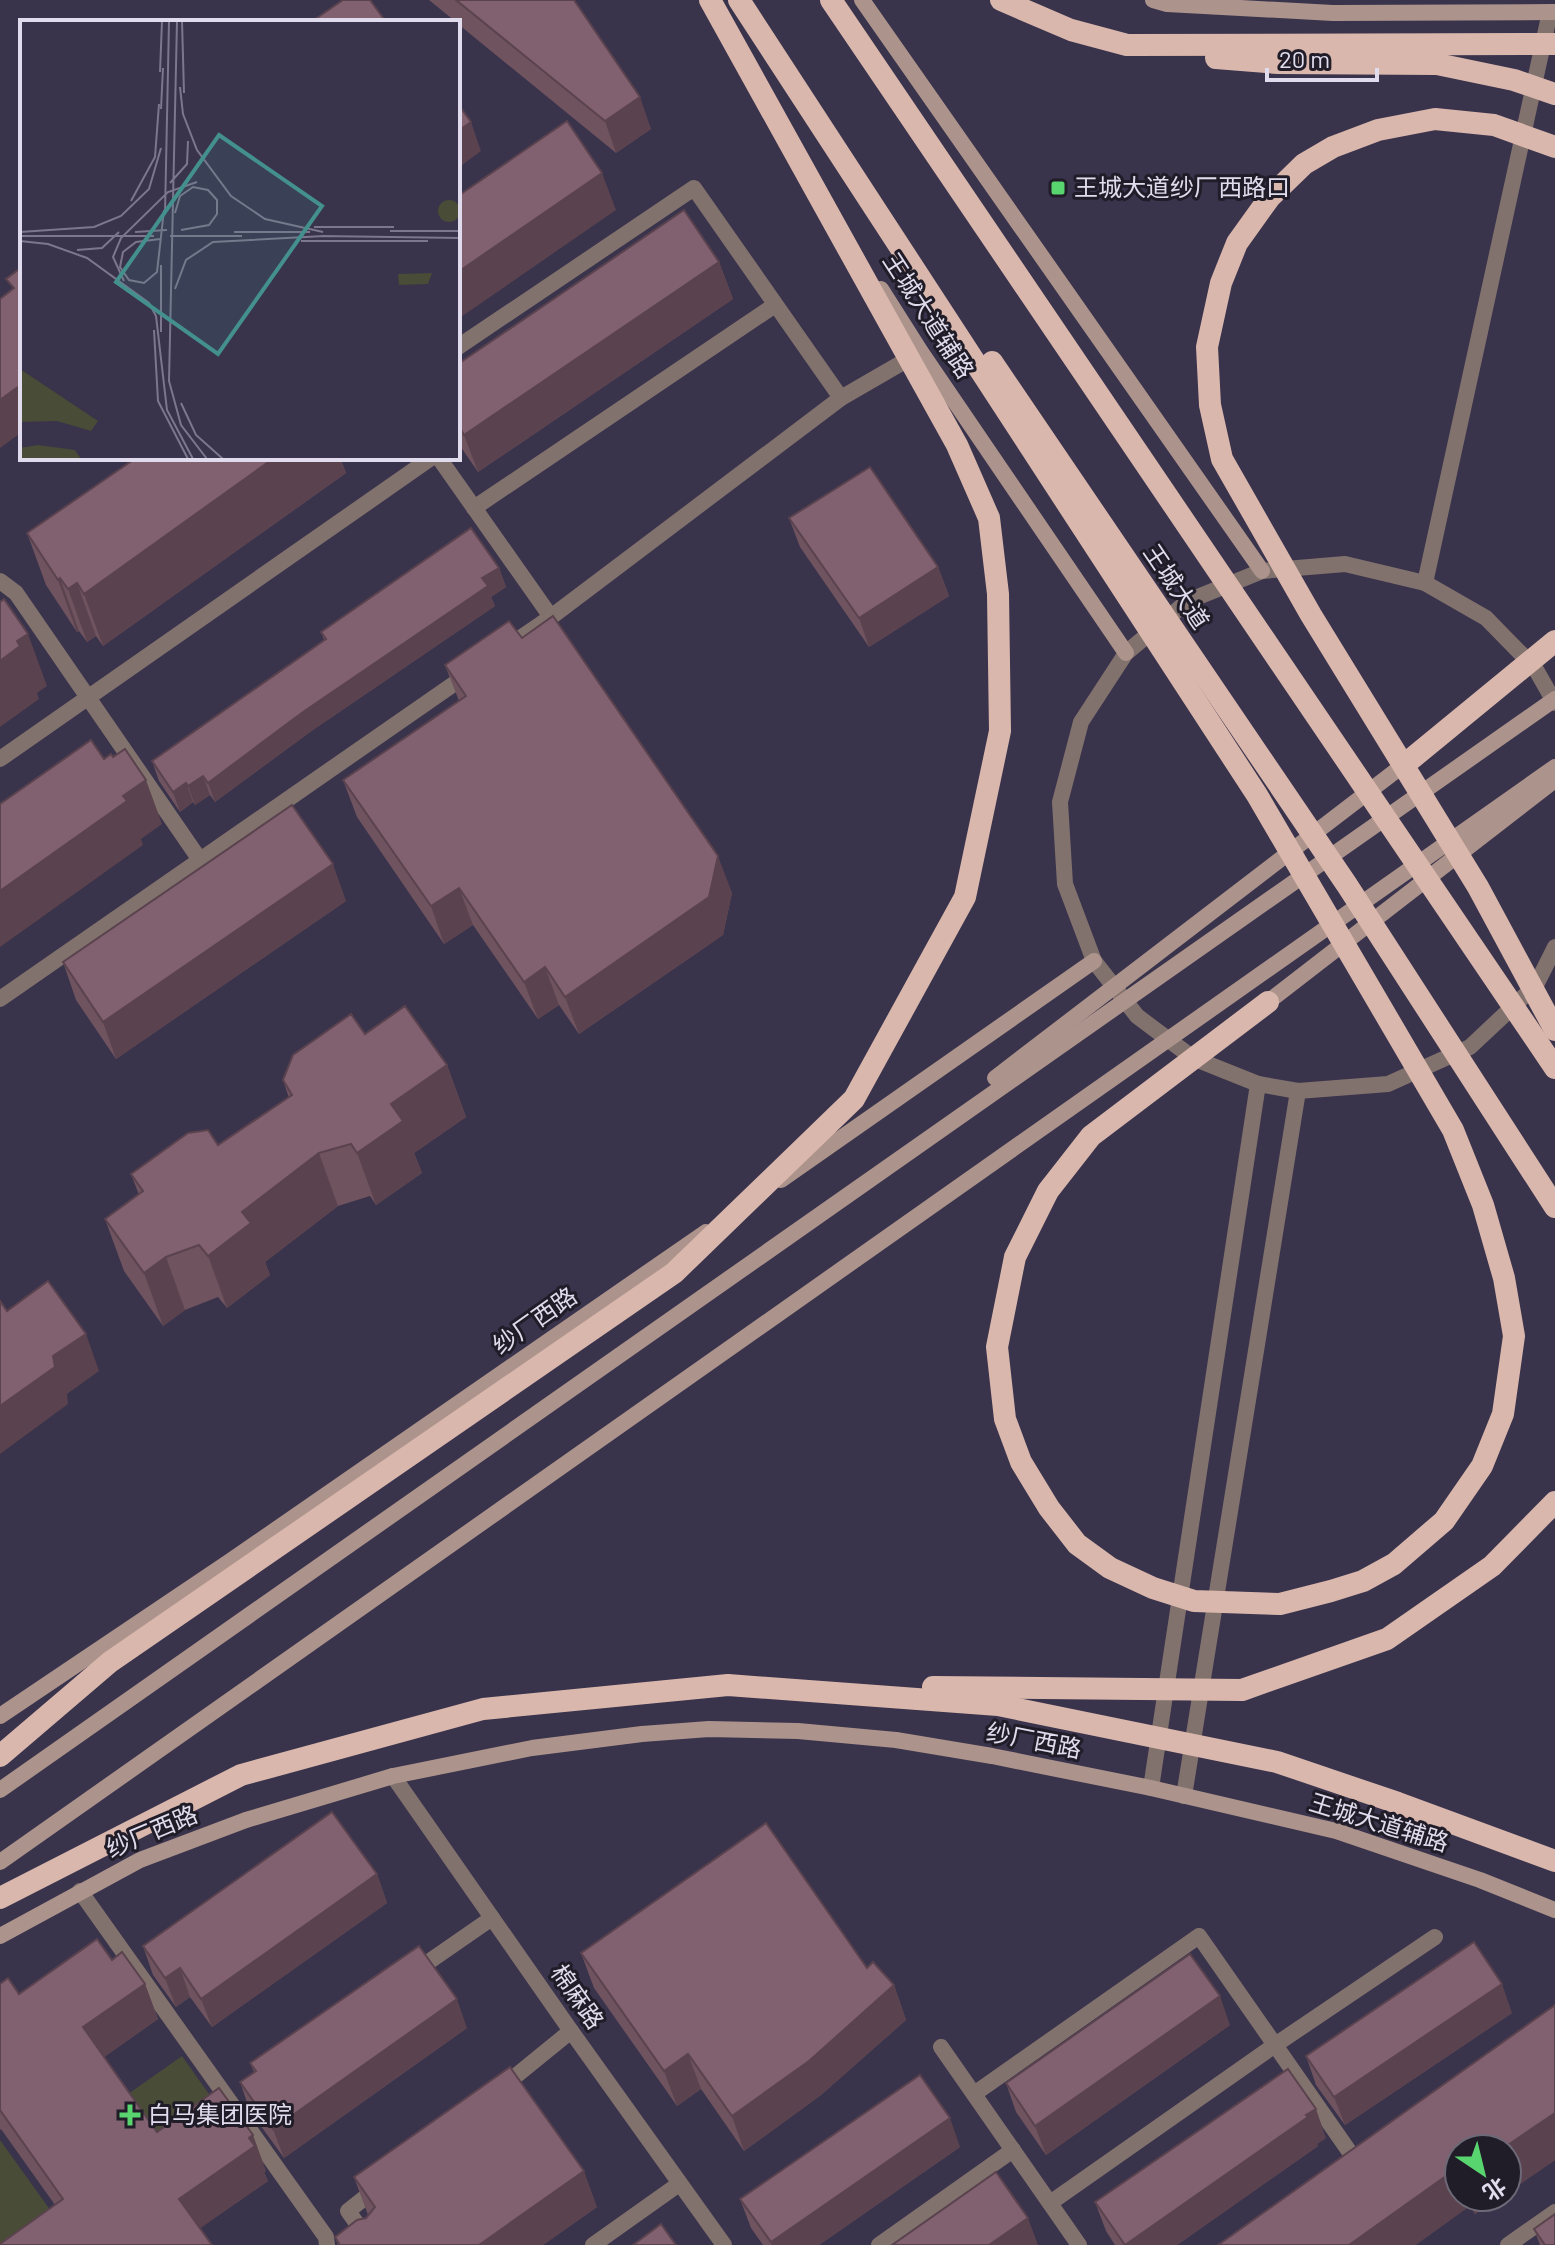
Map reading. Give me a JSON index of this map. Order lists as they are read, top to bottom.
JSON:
{
  "streets": {
    "highway": ["王城大道"],
    "main road": ["王城大道辅路", "纱厂西路"],
    "street": ["棉麻路"]
  },
  "crossings": [
    ["王城大道辅路", "纱厂西路"],
    ["纱厂西路", "棉麻路"]
  ],
  "places": {
    "transit": ["王城大道纱厂西路口"],
    "health": ["白马集团医院"]
  },
  "scale_bar": "20 m",
  "north": "bottom right"
}
